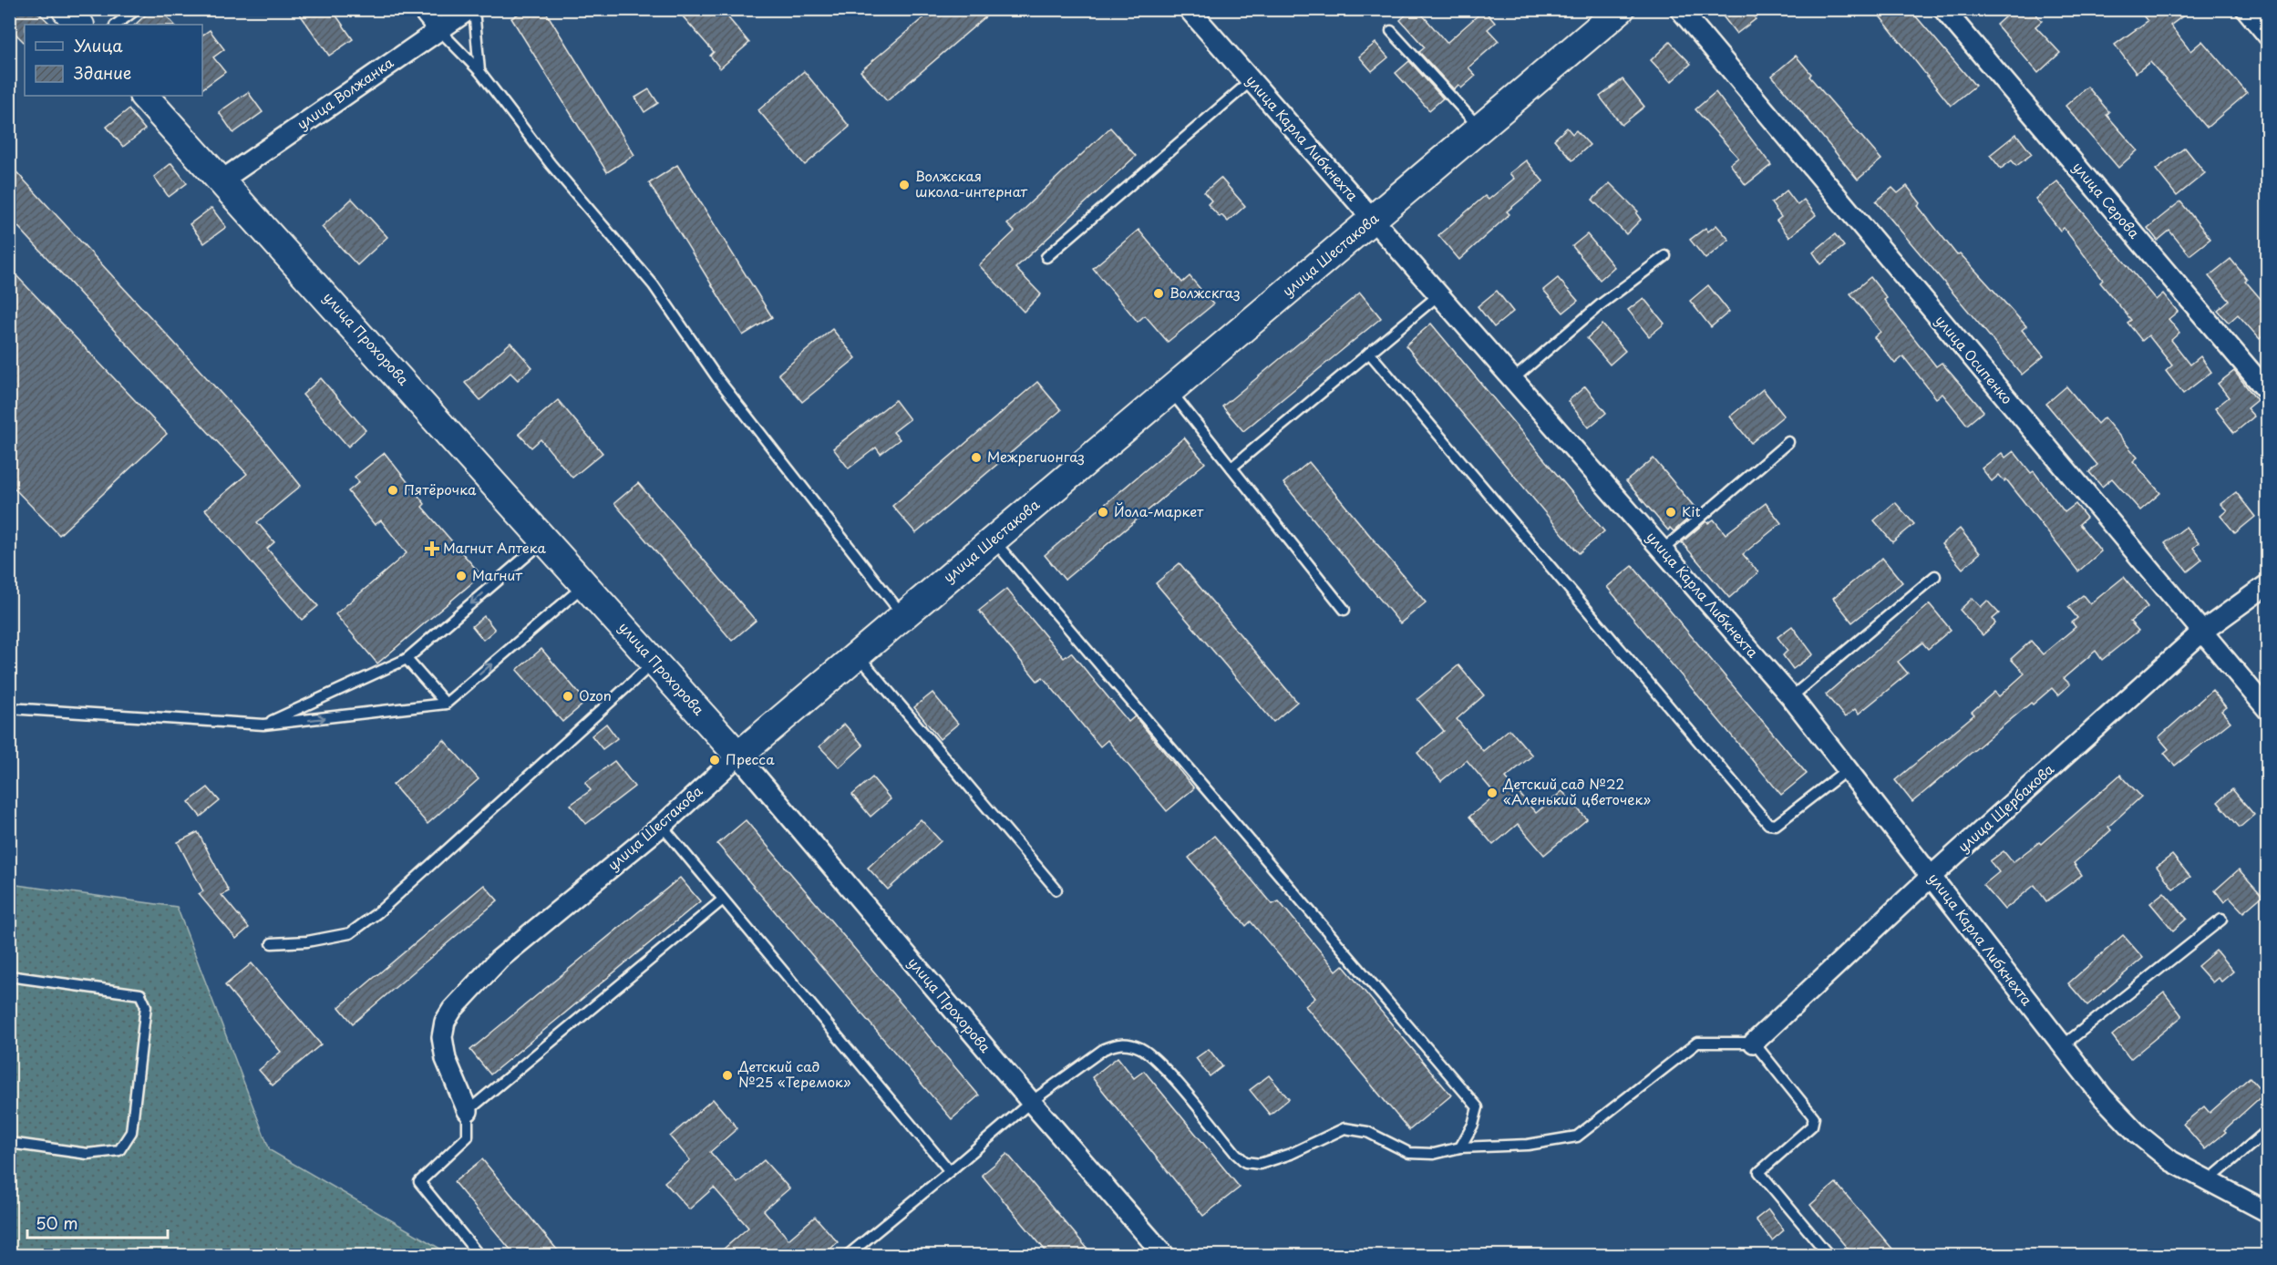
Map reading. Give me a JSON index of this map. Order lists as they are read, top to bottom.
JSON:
{
  "streets": {
    "main road": ["улица Шестакова", "улица Прохорова"],
    "street": [
      "улица Волжанка",
      "улица Карла Либкнехта",
      "улица Серова",
      "улица Осипенко",
      "улица Щербакова"
    ]
  },
  "crossings": [
    ["улица Волжанка", "улица Прохорова"],
    ["улица Карла Либкнехта", "улица Шестакова"],
    ["улица Карла Либкнехта", "улица Щербакова"],
    ["улица Шестакова", "улица Прохорова"],
    ["улица Осипенко", "улица Щербакова"]
  ],
  "places": {
    "other": [
      "Волжская школа-интернат",
      "Волжскгаз",
      "Межрегионгаз",
      "Пятёрочка",
      "Йола-маркет",
      "Kit",
      "Магнит",
      "Ozon",
      "Пресса",
      "Детский сад №22 «Аленький цветочек»",
      "Детский сад №25 «Теремок»"
    ],
    "health": ["Магнит Аптека"]
  },
  "legend": ["Улица", "Здание"],
  "scale_bar": "50 m"
}
